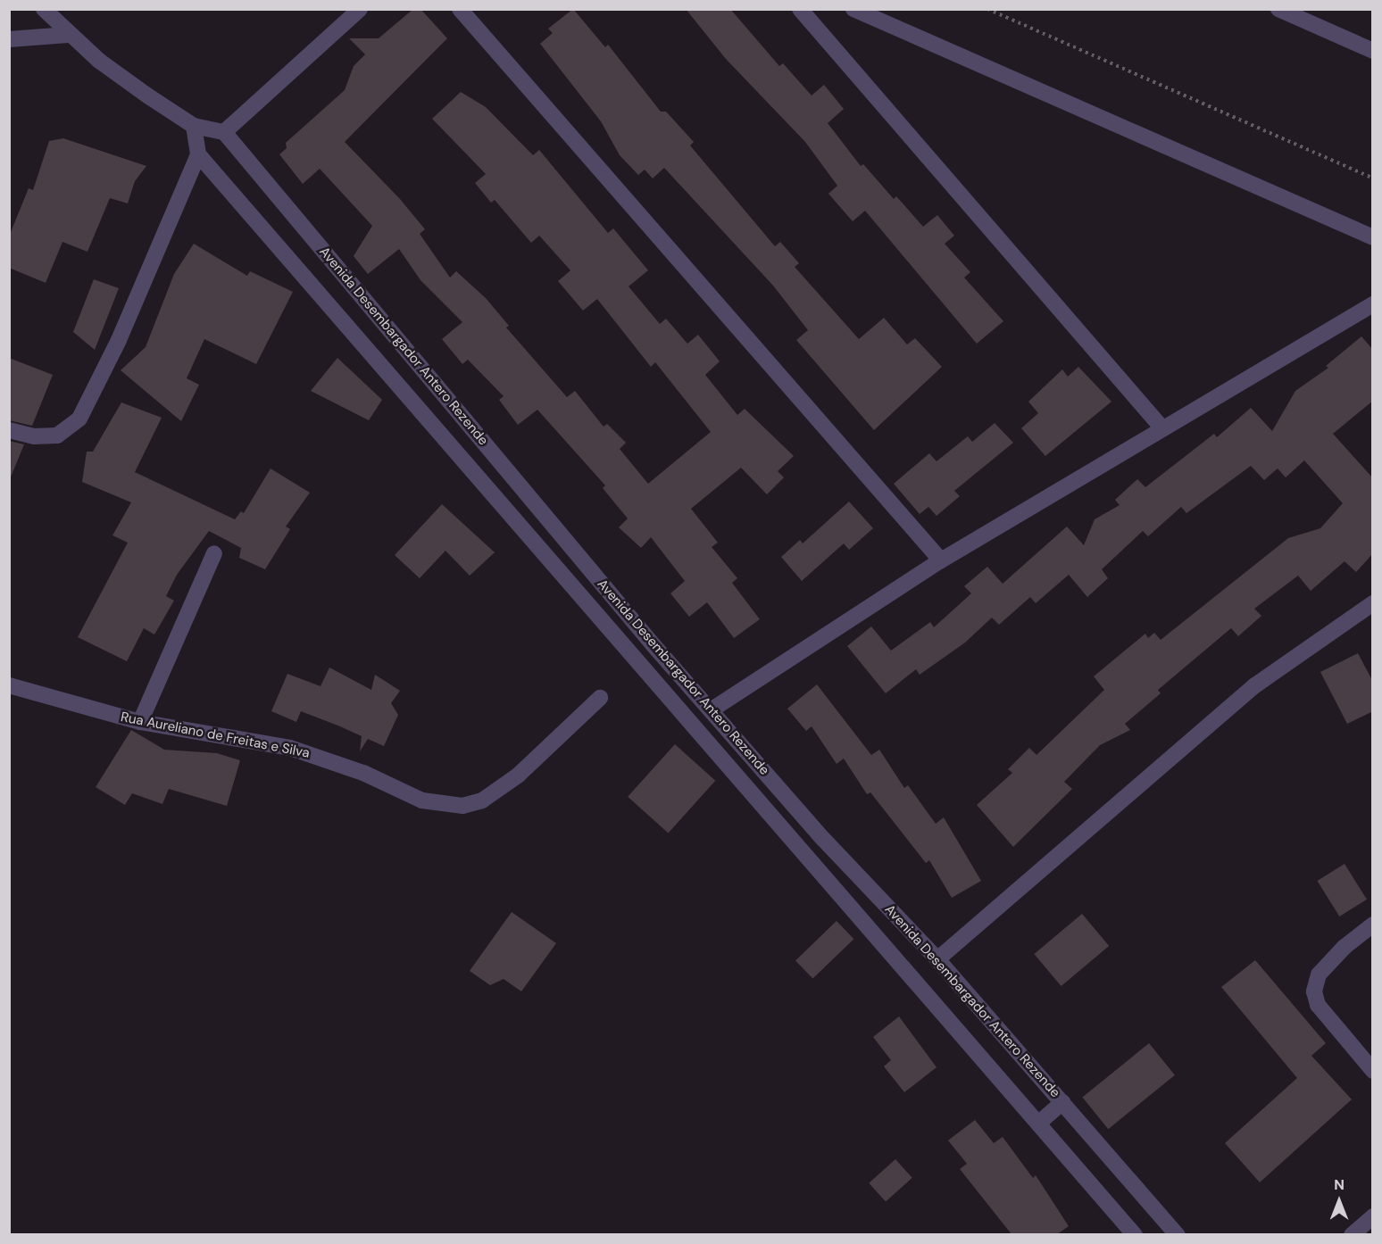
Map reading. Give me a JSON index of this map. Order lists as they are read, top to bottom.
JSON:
{
  "streets": {
    "street": ["Avenida Desembargador Antero Rezende", "Rua Aureliano de Freitas e Silva"]
  },
  "north": "top"
}
